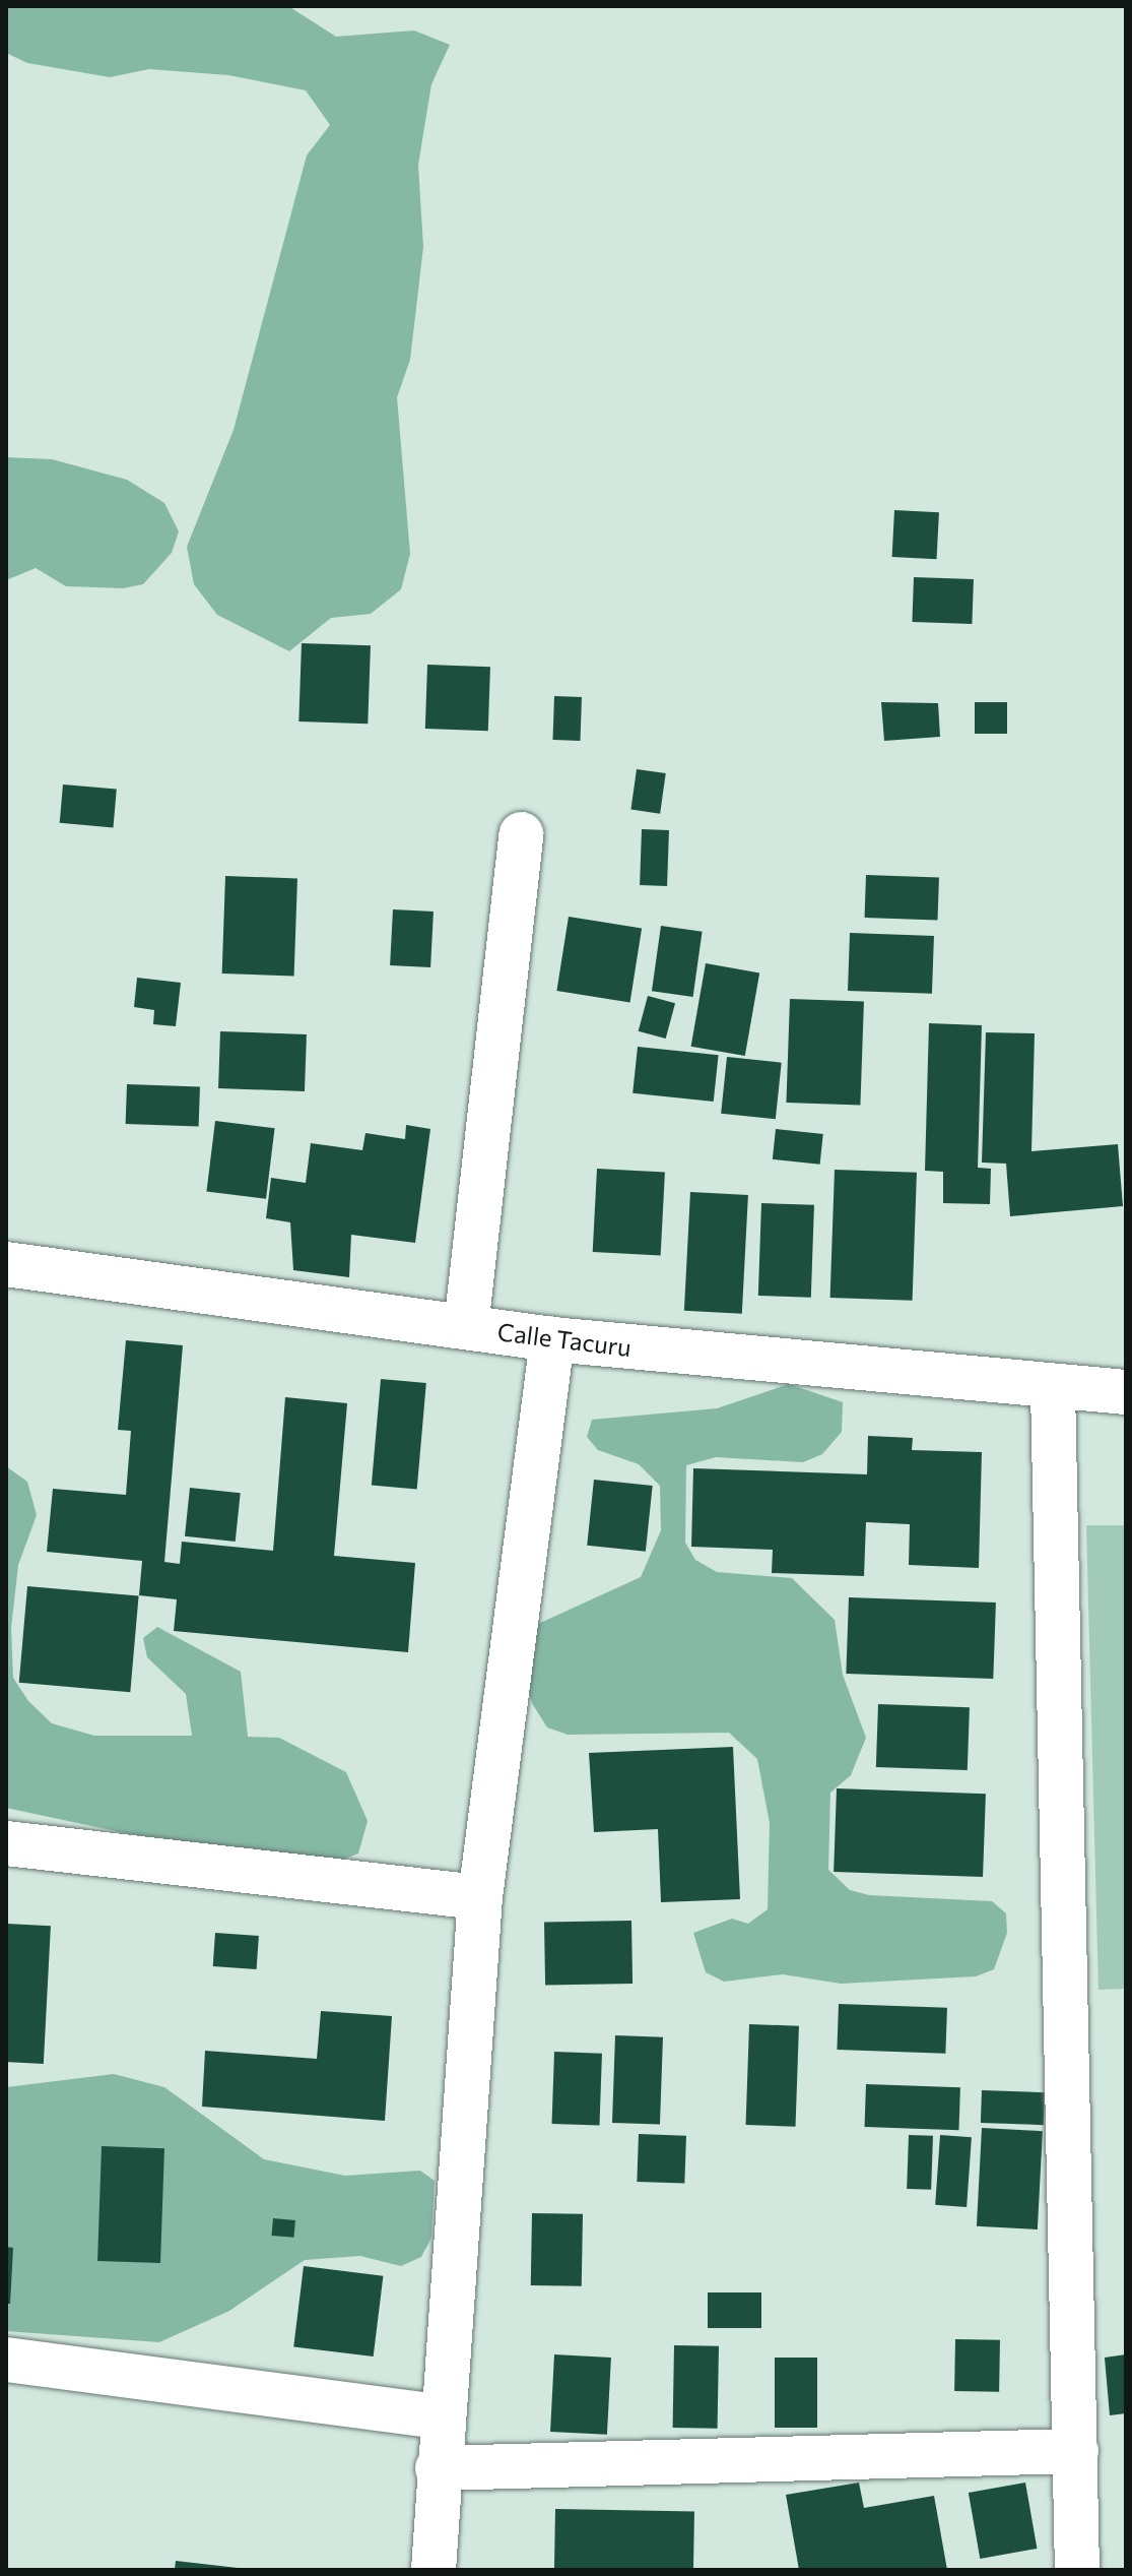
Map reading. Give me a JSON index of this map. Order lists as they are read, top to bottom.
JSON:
{
  "streets": {
    "street": ["Calle Tacuru"]
  }
}
